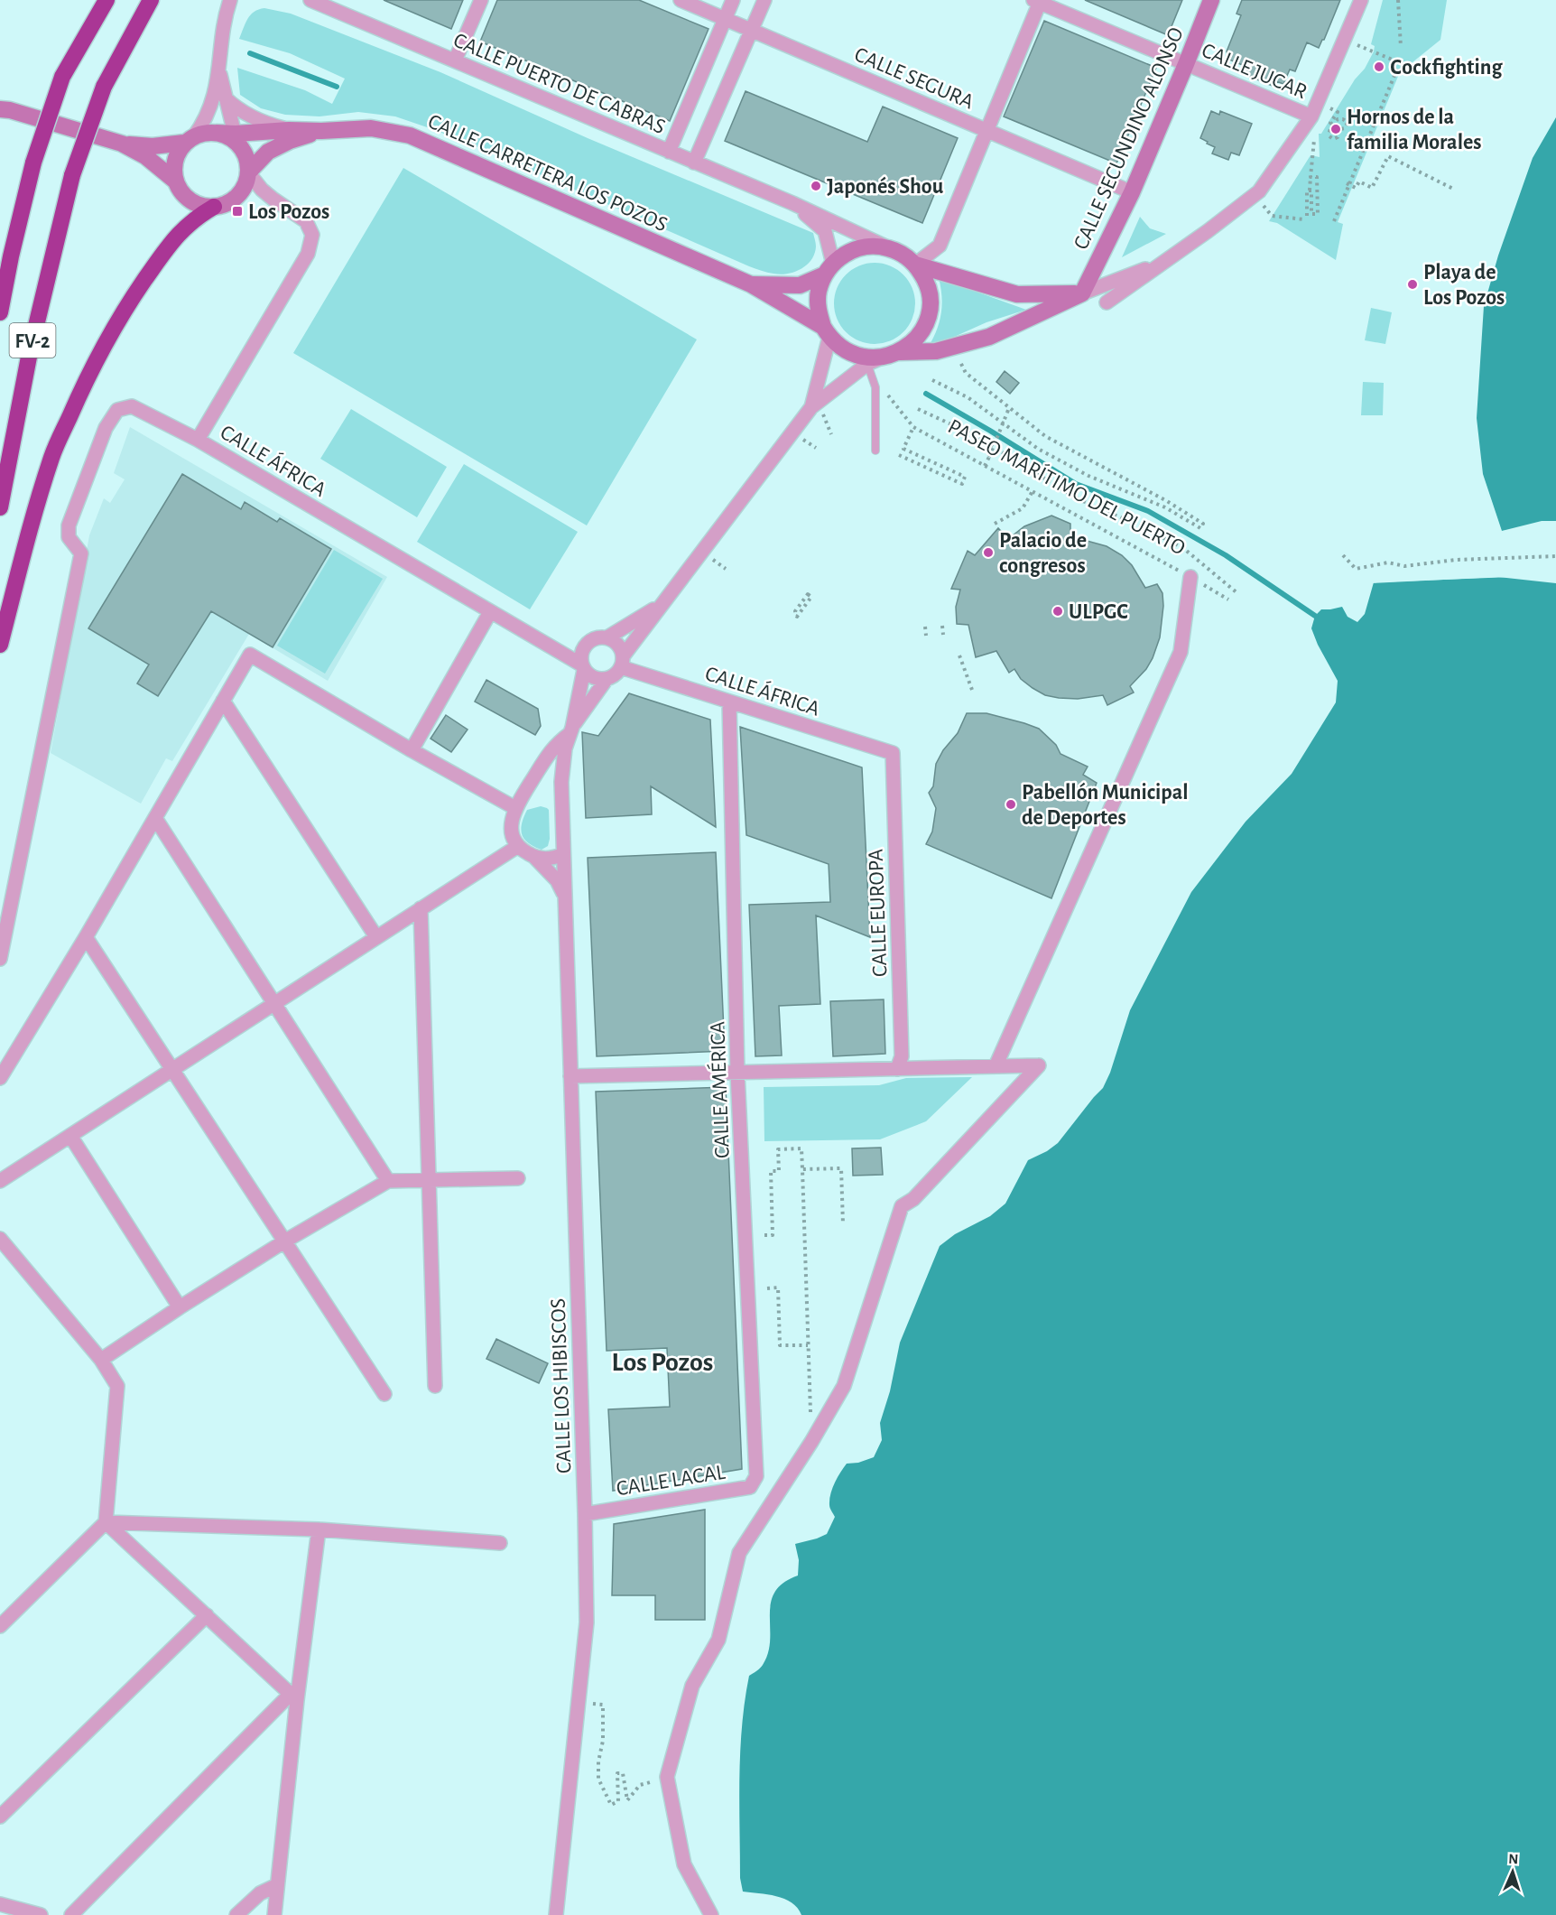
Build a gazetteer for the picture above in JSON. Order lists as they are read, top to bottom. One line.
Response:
{"streets":{"highway":["FV-2"],"main road":["CALLE SECUNDINO ALONSO","CALLE CARRETERA LOS POZOS"],"street":["CALLE JUCAR","CALLE SEGURA","CALLE PUERTO DE CABRAS","CALLE ÁFRICA","PASEO MARÍTIMO DEL PUERTO","CALLE EUROPA","CALLE AMÉRICA","CALLE LOS HIBISCOS","CALLE LACAL"]},"crossings":[["CALLE JUCAR","CALLE SECUNDINO ALONSO"],["CALLE SEGURA","CALLE SECUNDINO ALONSO"],["CALLE PUERTO DE CABRAS","CALLE CARRETERA LOS POZOS"],["CALLE ÁFRICA","CALLE EUROPA"],["CALLE ÁFRICA","CALLE AMÉRICA"],["CALLE AMÉRICA","CALLE LACAL"],["CALLE LOS HIBISCOS","CALLE LACAL"]],"districts":["Los Pozos"],"places":{"other":["Сockfighting","Hornos de la familia Morales","Japonés Shou","Playa de Los Pozos","Palacio de congresos","ULPGC","Pabellón Municipal de Deportes"],"transit":["Los Pozos"]},"north":"top"}
